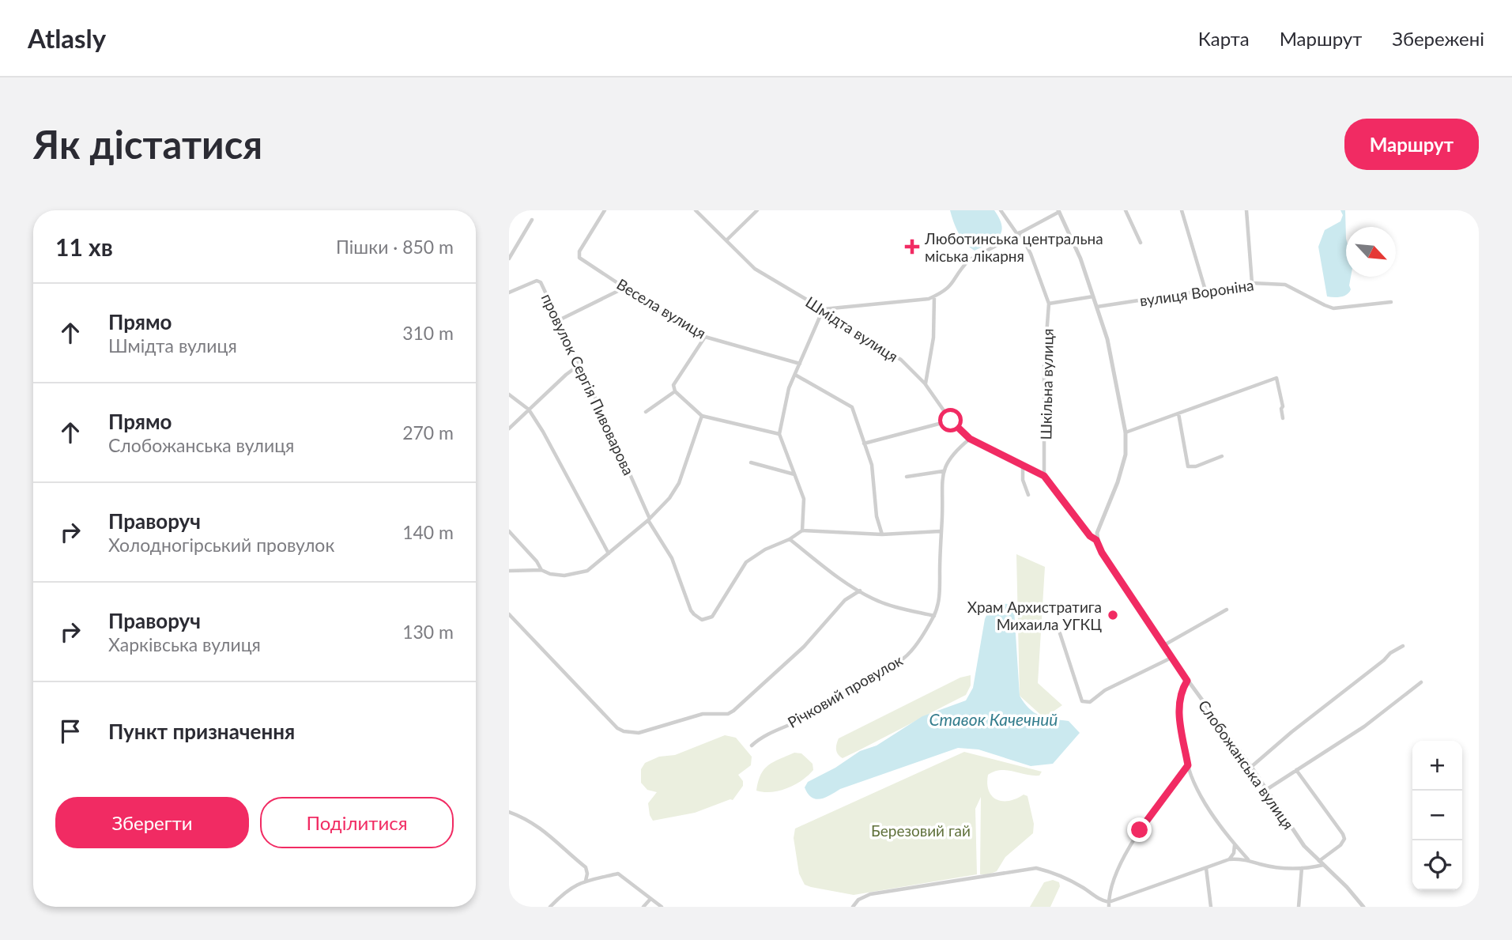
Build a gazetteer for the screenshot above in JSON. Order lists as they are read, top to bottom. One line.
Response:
{"streets":{"street":["вулиця Вороніна","Весела вулиця","Шмідта вулиця","провулок Сергія Пивоварова","Шкільна вулиця","Річковий провулок","Слобожанська вулиця"]},"crossings":[["Шмідта вулиця","Шкільна вулиця"],["Шмідта вулиця","Слобожанська вулиця"]],"water":["Ставок Качечний"],"parks":["Березовий гай"],"places":{"health":["Люботинська центральна міська лікарня"],"other":["Храм Архистратига Михаила УГКЦ"]},"north":"bottom right","page":{"header":"Atlasly","nav":["Карта","Маршрут","Збережені"],"buttons":["Маршрут",["Зберегти","Поділитися"]],"title":"Як дістатися","heading":["11 хв","Пішки · 850 m"],"list":[["Прямо","Шмідта вулиця","310 m"],["Прямо","Слобожанська вулиця","270 m"],["Праворуч","Холодногірський провулок","140 m"],["Праворуч","Харківська вулиця","130 m"],"Пункт призначення"],"map_buttons":["+","−"]}}
